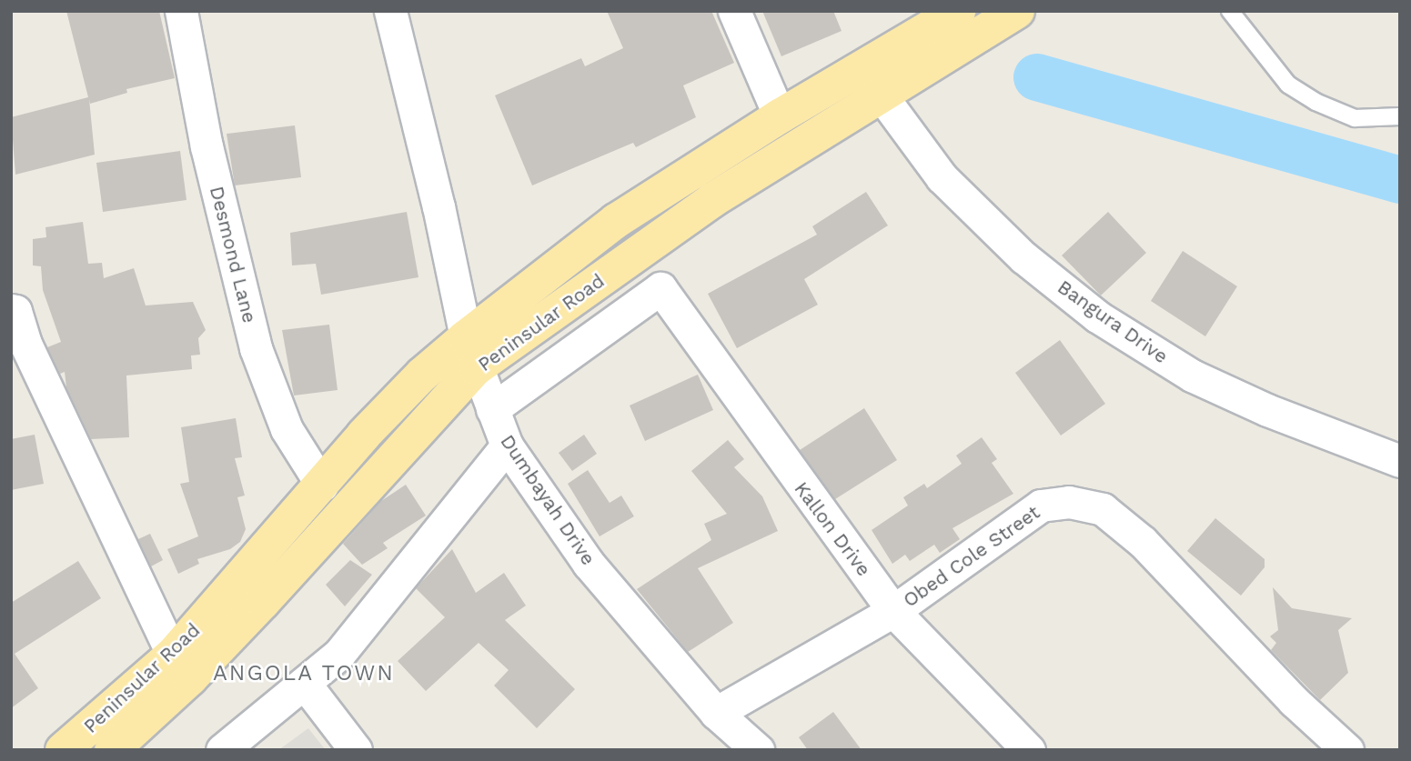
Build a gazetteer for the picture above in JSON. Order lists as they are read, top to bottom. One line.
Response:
{"streets":{"main road":["Peninsular Road"],"street":["Desmond Lane","Bangura Drive","Dumbayah Drive","Kallon Drive","Obed Cole Street"]},"crossings":[["Desmond Lane","Peninsular Road"],["Bangura Drive","Peninsular Road"],["Peninsular Road","Dumbayah Drive"],["Dumbayah Drive","Kallon Drive"],["Dumbayah Drive","Obed Cole Street"],["Kallon Drive","Obed Cole Street"]],"districts":["ANGOLA TOWN"]}
